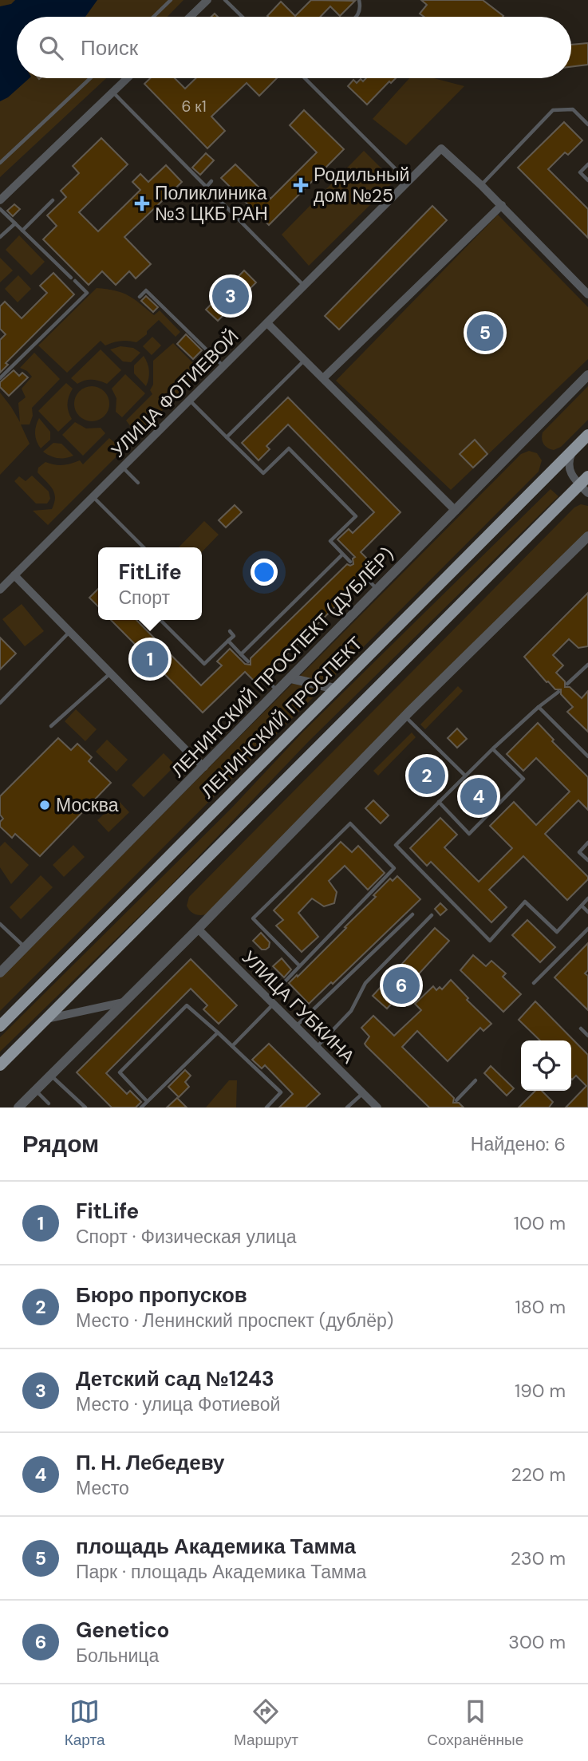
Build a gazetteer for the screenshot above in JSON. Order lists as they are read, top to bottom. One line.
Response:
{"streets":{"main road":["ЛЕНИНСКИЙ ПРОСПЕКТ"],"street":["УЛИЦА ФОТИЕВОЙ","ЛЕНИНСКИЙ ПРОСПЕКТ (ДУБЛЁР)","УЛИЦА ГУБКИНА"]},"places":{"health":["Родильный дом №25","Поликлиника №3 ЦКБ РАН"],"other":["Москва"]},"house_numbers":["6 к1"],"page":{"search":"Поиск","pins":["3","5","1","2","4","6"],"popup":["FitLife","Спорт"],"heading":["Рядом","Найдено: 6"],"list":[{"mark":"1","name":"FitLife","note":"Спорт · Физическая улица","value":"100 m"},{"mark":"2","name":"Бюро пропусков","note":"Место · Ленинский проспект (дублёр)","value":"180 m"},{"mark":"3","name":"Детский сад №1243","note":"Место · улица Фотиевой","value":"190 m"},{"mark":"4","name":"П. Н. Лебедеву","note":"Место","value":"220 m"},{"mark":"5","name":"площадь Академика Тамма","note":"Парк · площадь Академика Тамма","value":"230 m"},{"mark":"6","name":"Genetico","note":"Больница","value":"300 m"}],"nav":["Карта","Маршрут","Сохранённые"]}}
